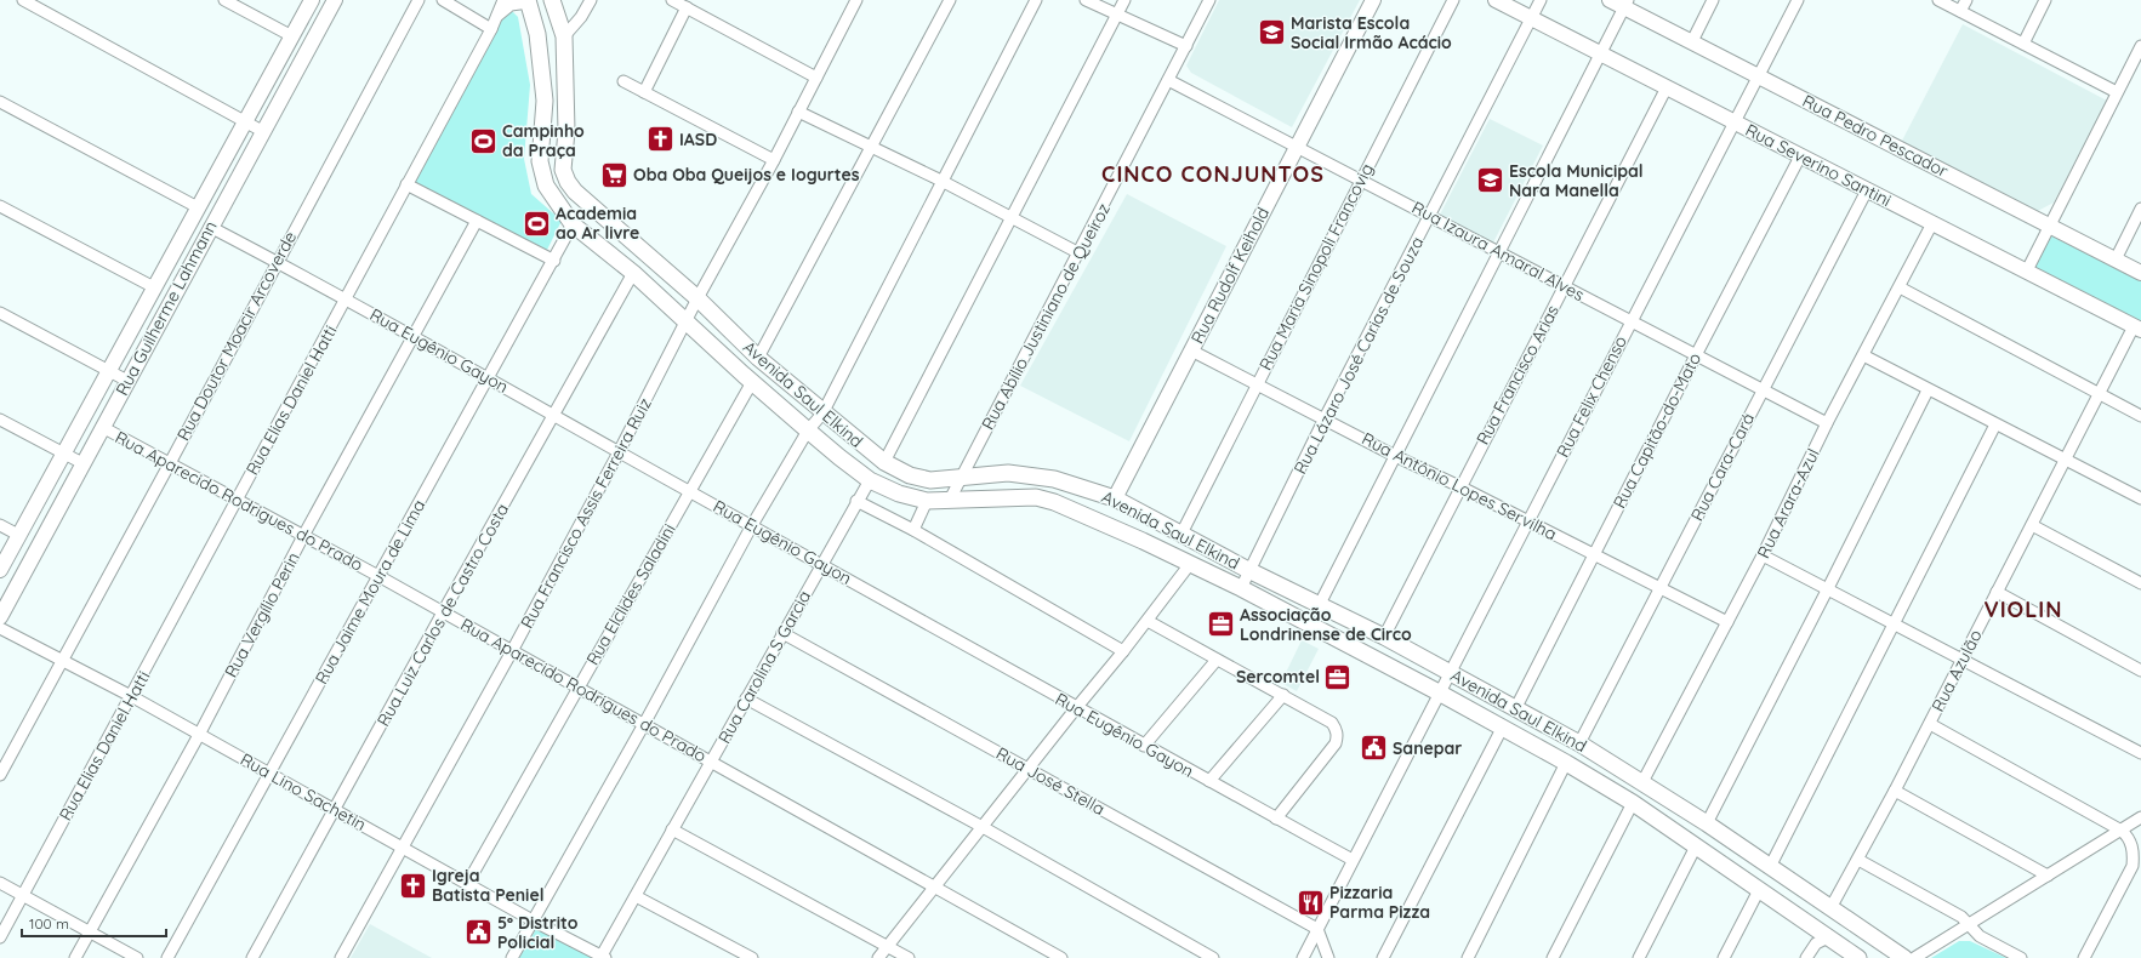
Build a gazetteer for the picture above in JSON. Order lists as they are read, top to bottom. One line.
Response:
{"streets":{"main road":["Avenida Saul Elkind"],"street":["Rua Pedro Pescador","Rua Severino Santini","Rua Izaura Amaral Alves","Rua Maria Sinopoli Francovig","Rua Rudolf Keihold","Rua Guilherme Lahmann","Rua Abílio Justiniano de Queiroz","Rua Doutor Moacir Arcoverde","Rua Eugênio Gayon","Rua Lázaro José Carias de Souza","Rua Francisco Arias","Rua Felix Chenso","Rua Elias Daniel Hatti","Rua Capitão-do-Mato","Rua Cara-Cará","Rua Antônio Lopes Servilha","Rua Aparecido Rodrigues do Prado","Rua Arara-Azul","Rua Francisco Assis Ferreira Ruiz","Rua Jaime Moura de Lima","Rua Elclides Saladini","Rua Vergílio Perin","Rua Luiz Carlos de Castro Costa","Rua Carolina S Garcia","Rua Azulão","Rua José Stella","Rua Lino Sachetin"]},"crossings":[["Rua Pedro Pescador","Rua Felix Chenso"],["Rua Severino Santini","Rua Lázaro José Carias de Souza"],["Rua Severino Santini","Rua Francisco Arias"],["Rua Severino Santini","Rua Felix Chenso"],["Rua Severino Santini","Rua Capitão-do-Mato"],["Rua Severino Santini","Rua Cara-Cará"],["Rua Severino Santini","Rua Arara-Azul"],["Rua Severino Santini","Rua Azulão"],["Rua Izaura Amaral Alves","Rua Maria Sinopoli Francovig"],["Rua Izaura Amaral Alves","Rua Rudolf Keihold"],["Rua Izaura Amaral Alves","Rua Abílio Justiniano de Queiroz"],["Rua Izaura Amaral Alves","Rua Lázaro José Carias de Souza"],["Rua Izaura Amaral Alves","Rua Francisco Arias"],["Rua Izaura Amaral Alves","Rua Felix Chenso"],["Rua Izaura Amaral Alves","Rua Capitão-do-Mato"],["Rua Izaura Amaral Alves","Rua Cara-Cará"],["Rua Izaura Amaral Alves","Rua Arara-Azul"],["Rua Maria Sinopoli Francovig","Avenida Saul Elkind"],["Rua Maria Sinopoli Francovig","Rua Antônio Lopes Servilha"],["Rua Rudolf Keihold","Avenida Saul Elkind"],["Rua Rudolf Keihold","Rua Antônio Lopes Servilha"],["Rua Guilherme Lahmann","Rua Eugênio Gayon"],["Rua Guilherme Lahmann","Rua Aparecido Rodrigues do Prado"],["Rua Abílio Justiniano de Queiroz","Avenida Saul Elkind"],["Rua Doutor Moacir Arcoverde","Rua Eugênio Gayon"],["Rua Doutor Moacir Arcoverde","Rua Aparecido Rodrigues do Prado"],["Rua Doutor Moacir Arcoverde","Rua Lino Sachetin"],["Rua Eugênio Gayon","Rua Felix Chenso"],["Rua Eugênio Gayon","Rua Elias Daniel Hatti"],["Rua Eugênio Gayon","Rua Francisco Assis Ferreira Ruiz"],["Rua Eugênio Gayon","Rua Jaime Moura de Lima"],["Rua Eugênio Gayon","Rua Elclides Saladini"],["Rua Eugênio Gayon","Rua Vergílio Perin"],["Rua Eugênio Gayon","Rua Luiz Carlos de Castro Costa"],["Rua Eugênio Gayon","Rua Carolina S Garcia"],["Rua Lázaro José Carias de Souza","Avenida Saul Elkind"],["Rua Lázaro José Carias de Souza","Rua Antônio Lopes Servilha"],["Rua Francisco Arias","Avenida Saul Elkind"],["Rua Francisco Arias","Rua Antônio Lopes Servilha"],["Avenida Saul Elkind","Rua Felix Chenso"],["Avenida Saul Elkind","Rua Capitão-do-Mato"],["Avenida Saul Elkind","Rua Cara-Cará"],["Avenida Saul Elkind","Rua Arara-Azul"],["Avenida Saul Elkind","Rua Francisco Assis Ferreira Ruiz"],["Avenida Saul Elkind","Rua Jaime Moura de Lima"],["Avenida Saul Elkind","Rua Elclides Saladini"],["Avenida Saul Elkind","Rua Luiz Carlos de Castro Costa"],["Avenida Saul Elkind","Rua Carolina S Garcia"],["Avenida Saul Elkind","Rua Azulão"],["Rua Felix Chenso","Rua Antônio Lopes Servilha"],["Rua Felix Chenso","Rua José Stella"],["Rua Elias Daniel Hatti","Rua Aparecido Rodrigues do Prado"],["Rua Elias Daniel Hatti","Rua Lino Sachetin"],["Rua Capitão-do-Mato","Rua Antônio Lopes Servilha"],["Rua Cara-Cará","Rua Antônio Lopes Servilha"],["Rua Antônio Lopes Servilha","Rua Arara-Azul"],["Rua Aparecido Rodrigues do Prado","Rua Francisco Assis Ferreira Ruiz"],["Rua Aparecido Rodrigues do Prado","Rua Jaime Moura de Lima"],["Rua Aparecido Rodrigues do Prado","Rua Elclides Saladini"],["Rua Aparecido Rodrigues do Prado","Rua Vergílio Perin"],["Rua Aparecido Rodrigues do Prado","Rua Luiz Carlos de Castro Costa"],["Rua Aparecido Rodrigues do Prado","Rua Carolina S Garcia"],["Rua Francisco Assis Ferreira Ruiz","Rua Lino Sachetin"],["Rua Jaime Moura de Lima","Rua Lino Sachetin"],["Rua Elclides Saladini","Rua Lino Sachetin"],["Rua Vergílio Perin","Rua Lino Sachetin"],["Rua Luiz Carlos de Castro Costa","Rua Lino Sachetin"],["Rua Carolina S Garcia","Rua José Stella"],["Rua Carolina S Garcia","Rua Lino Sachetin"]],"districts":["CINCO CONJUNTOS","VIOLIN"],"places":{"school or university":["Marista Escola Social Irmão Acácio","Escola Municipal Nara Manella"],"church":["IASD","Igreja Batista Peniel"],"sports":["Campinho da Praça","Academia ao Ar livre"],"supermarket":["Oba Oba Queijos e Iogurtes"],"office":["Associação Londrinense de Circo","Sercomtel"],"public building":["Sanepar","5º Distrito Policial"],"restaurant":["Pizzaria Parma Pizza"]},"scale_bar":"100 m"}
